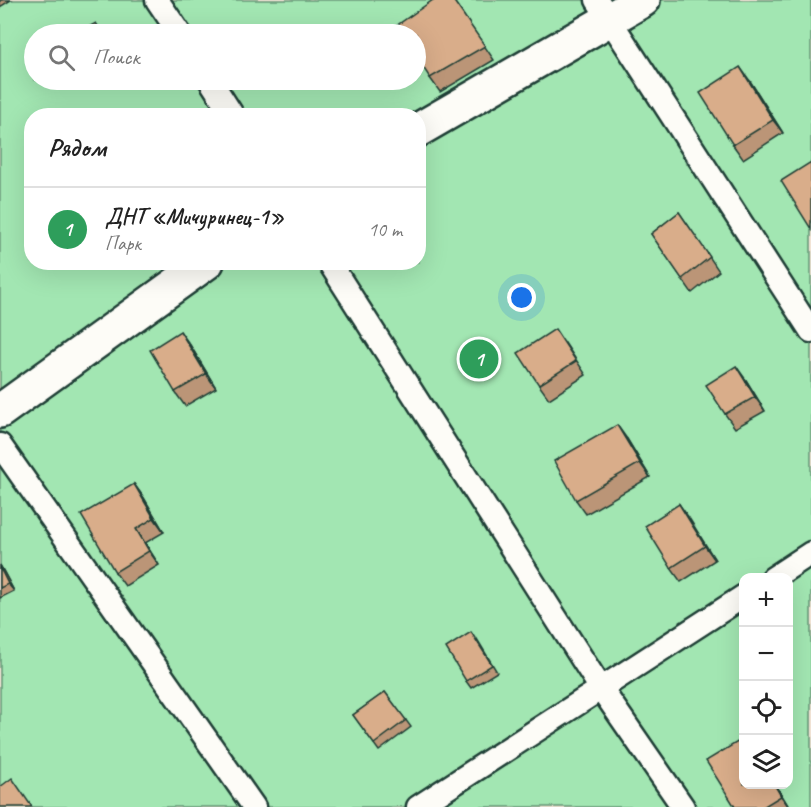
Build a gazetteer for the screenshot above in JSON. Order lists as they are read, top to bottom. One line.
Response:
{"page":{"search":"Поиск","heading":"Рядом","list":[{"mark":"1","name":"ДНТ «Мичуринец-1»","note":"Парк","value":"10 m"}],"pins":"1","map_buttons":["+","−"]}}
